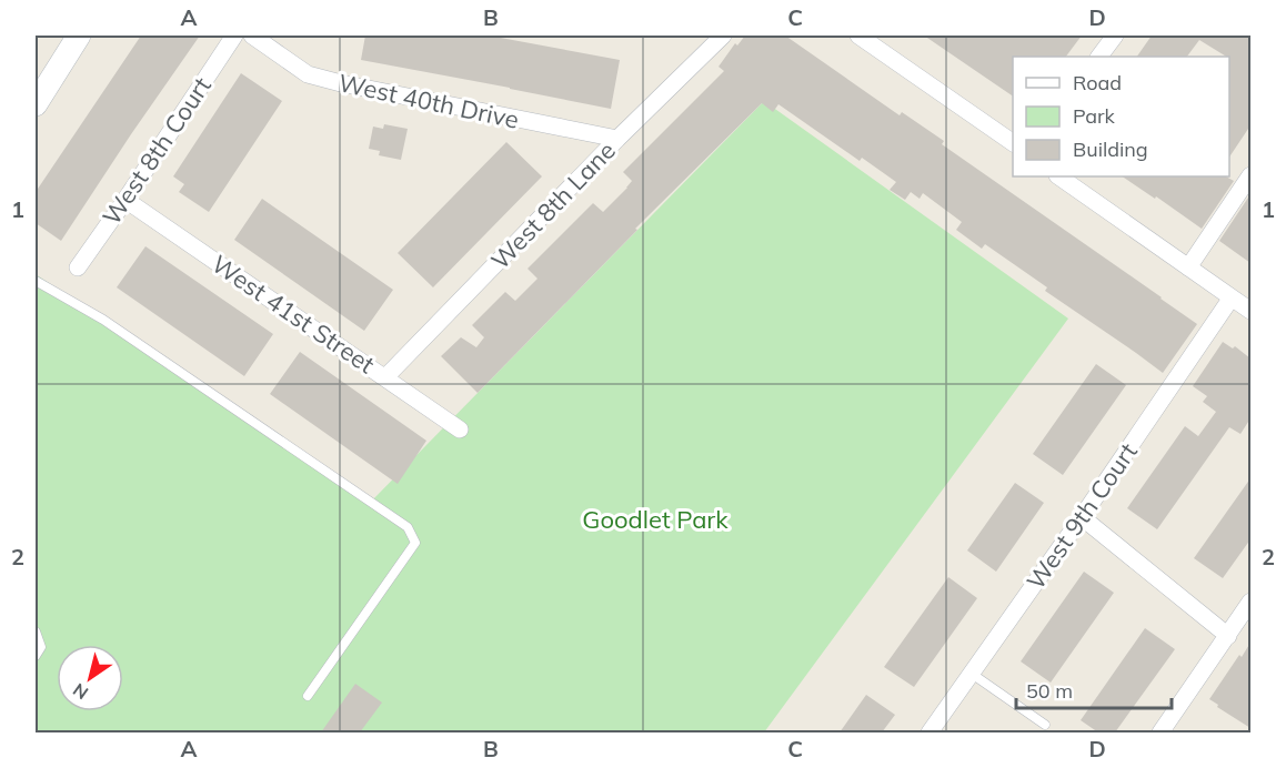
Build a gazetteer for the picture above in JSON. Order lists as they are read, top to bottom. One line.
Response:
{"streets":{"street":["West 40th Drive","West 8th Court","West 8th Lane","West 41st Street","West 9th Court"]},"crossings":[["West 40th Drive","West 8th Lane"],["West 8th Court","West 41st Street"],["West 8th Lane","West 41st Street"]],"parks":["Goodlet Park"],"legend":["Road","Park","Building"],"scale_bar":"50 m","north":"bottom left","grid":{"columns":["A","B","C","D"],"rows":["1","2"]}}
